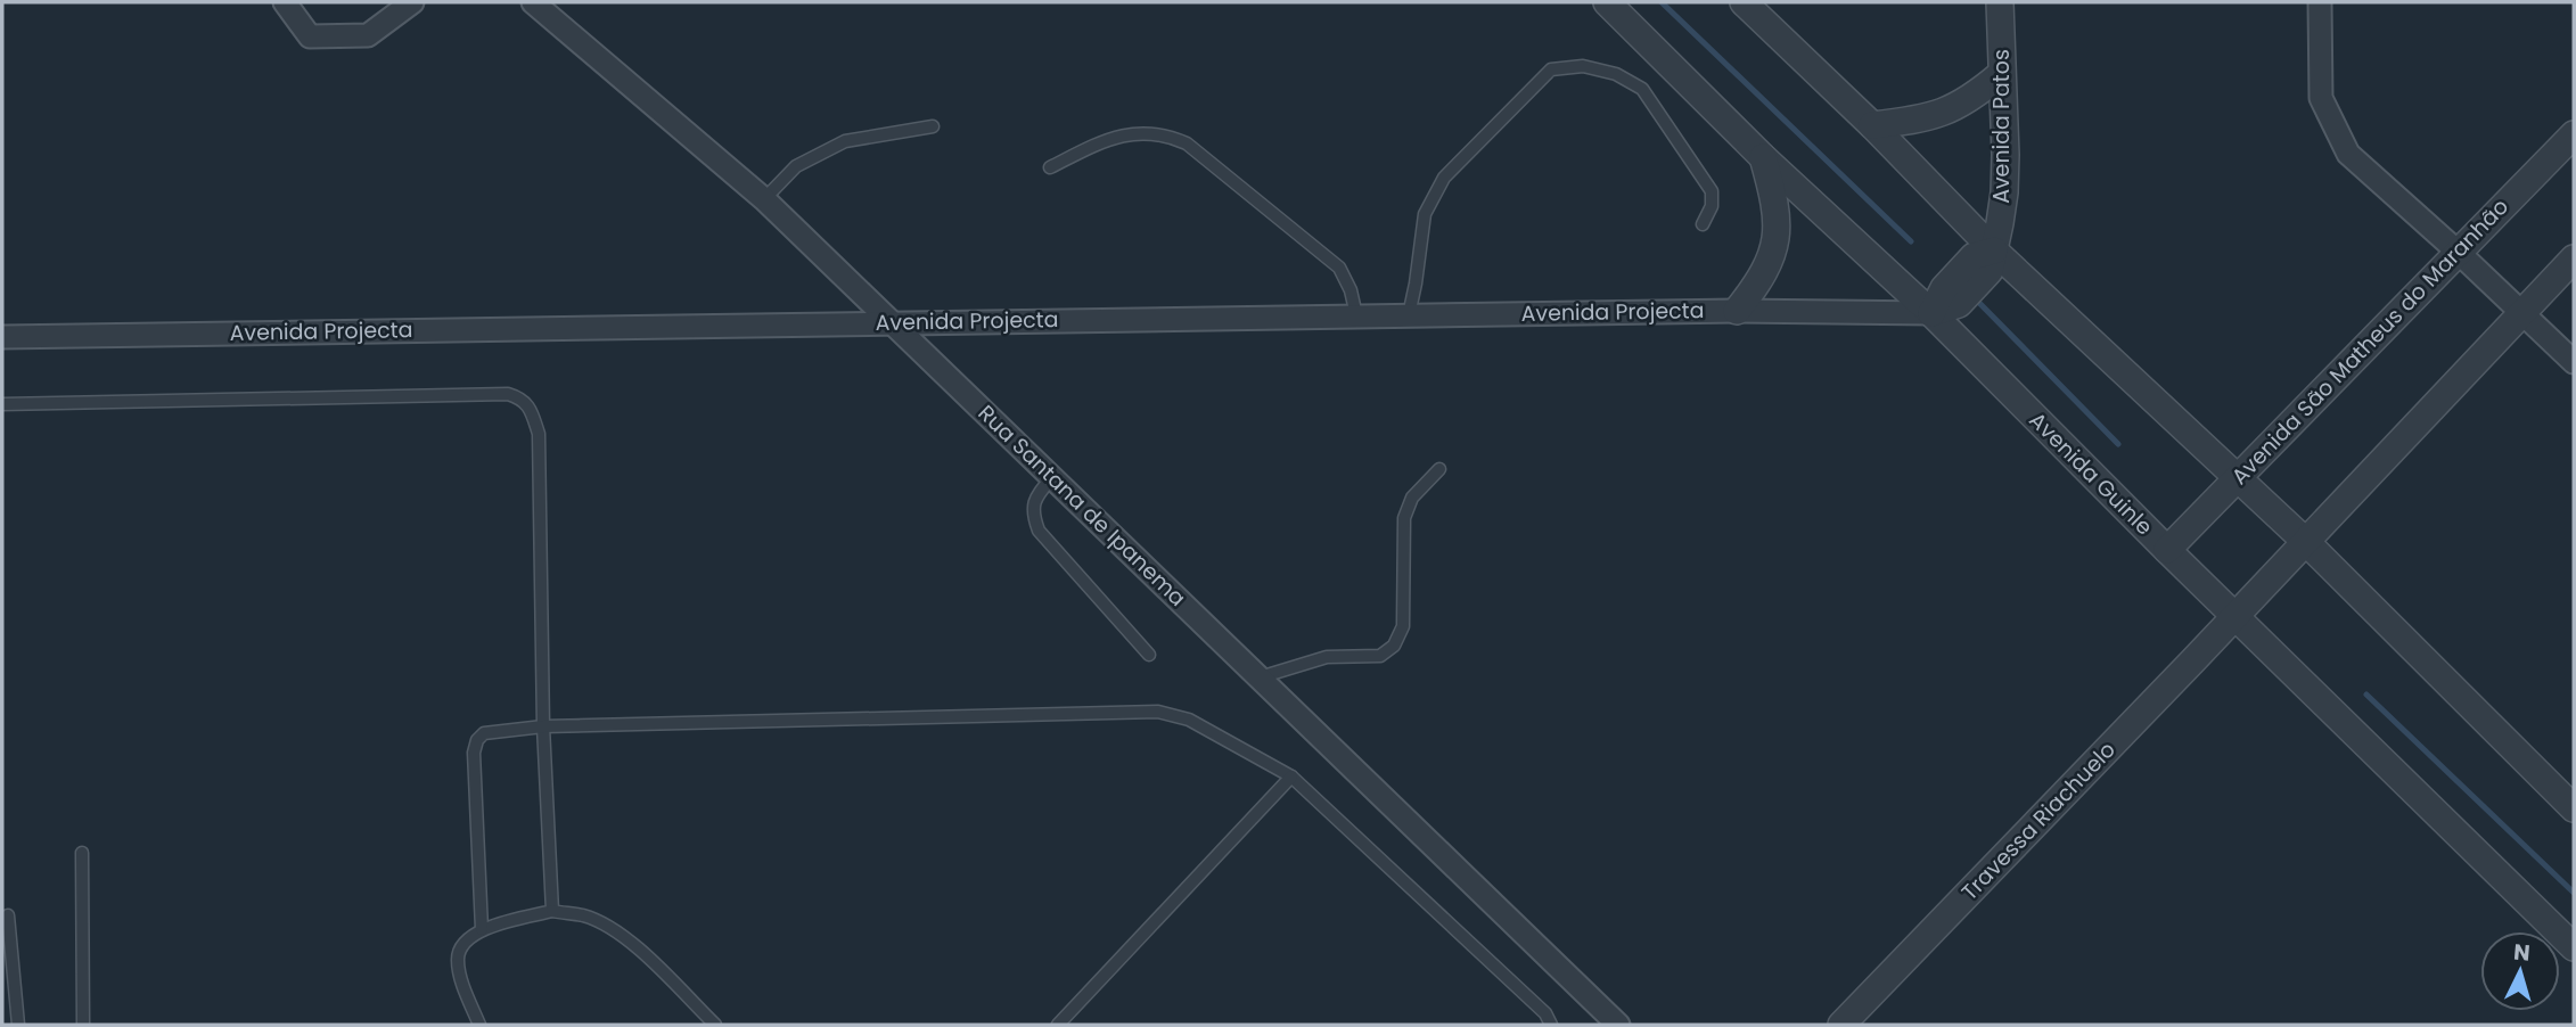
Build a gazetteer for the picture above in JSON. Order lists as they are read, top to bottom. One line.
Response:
{"streets":{"street":["Avenida Patos","Avenida Projecta","Avenida São Matheus do Maranhão","Avenida Guinle","Rua Santana de Ipanema","Travessa Riachuelo"]},"crossings":[["Avenida Projecta","Avenida Guinle"],["Avenida Projecta","Rua Santana de Ipanema"],["Avenida São Matheus do Maranhão","Avenida Guinle"],["Avenida Guinle","Travessa Riachuelo"]],"north":"top"}
